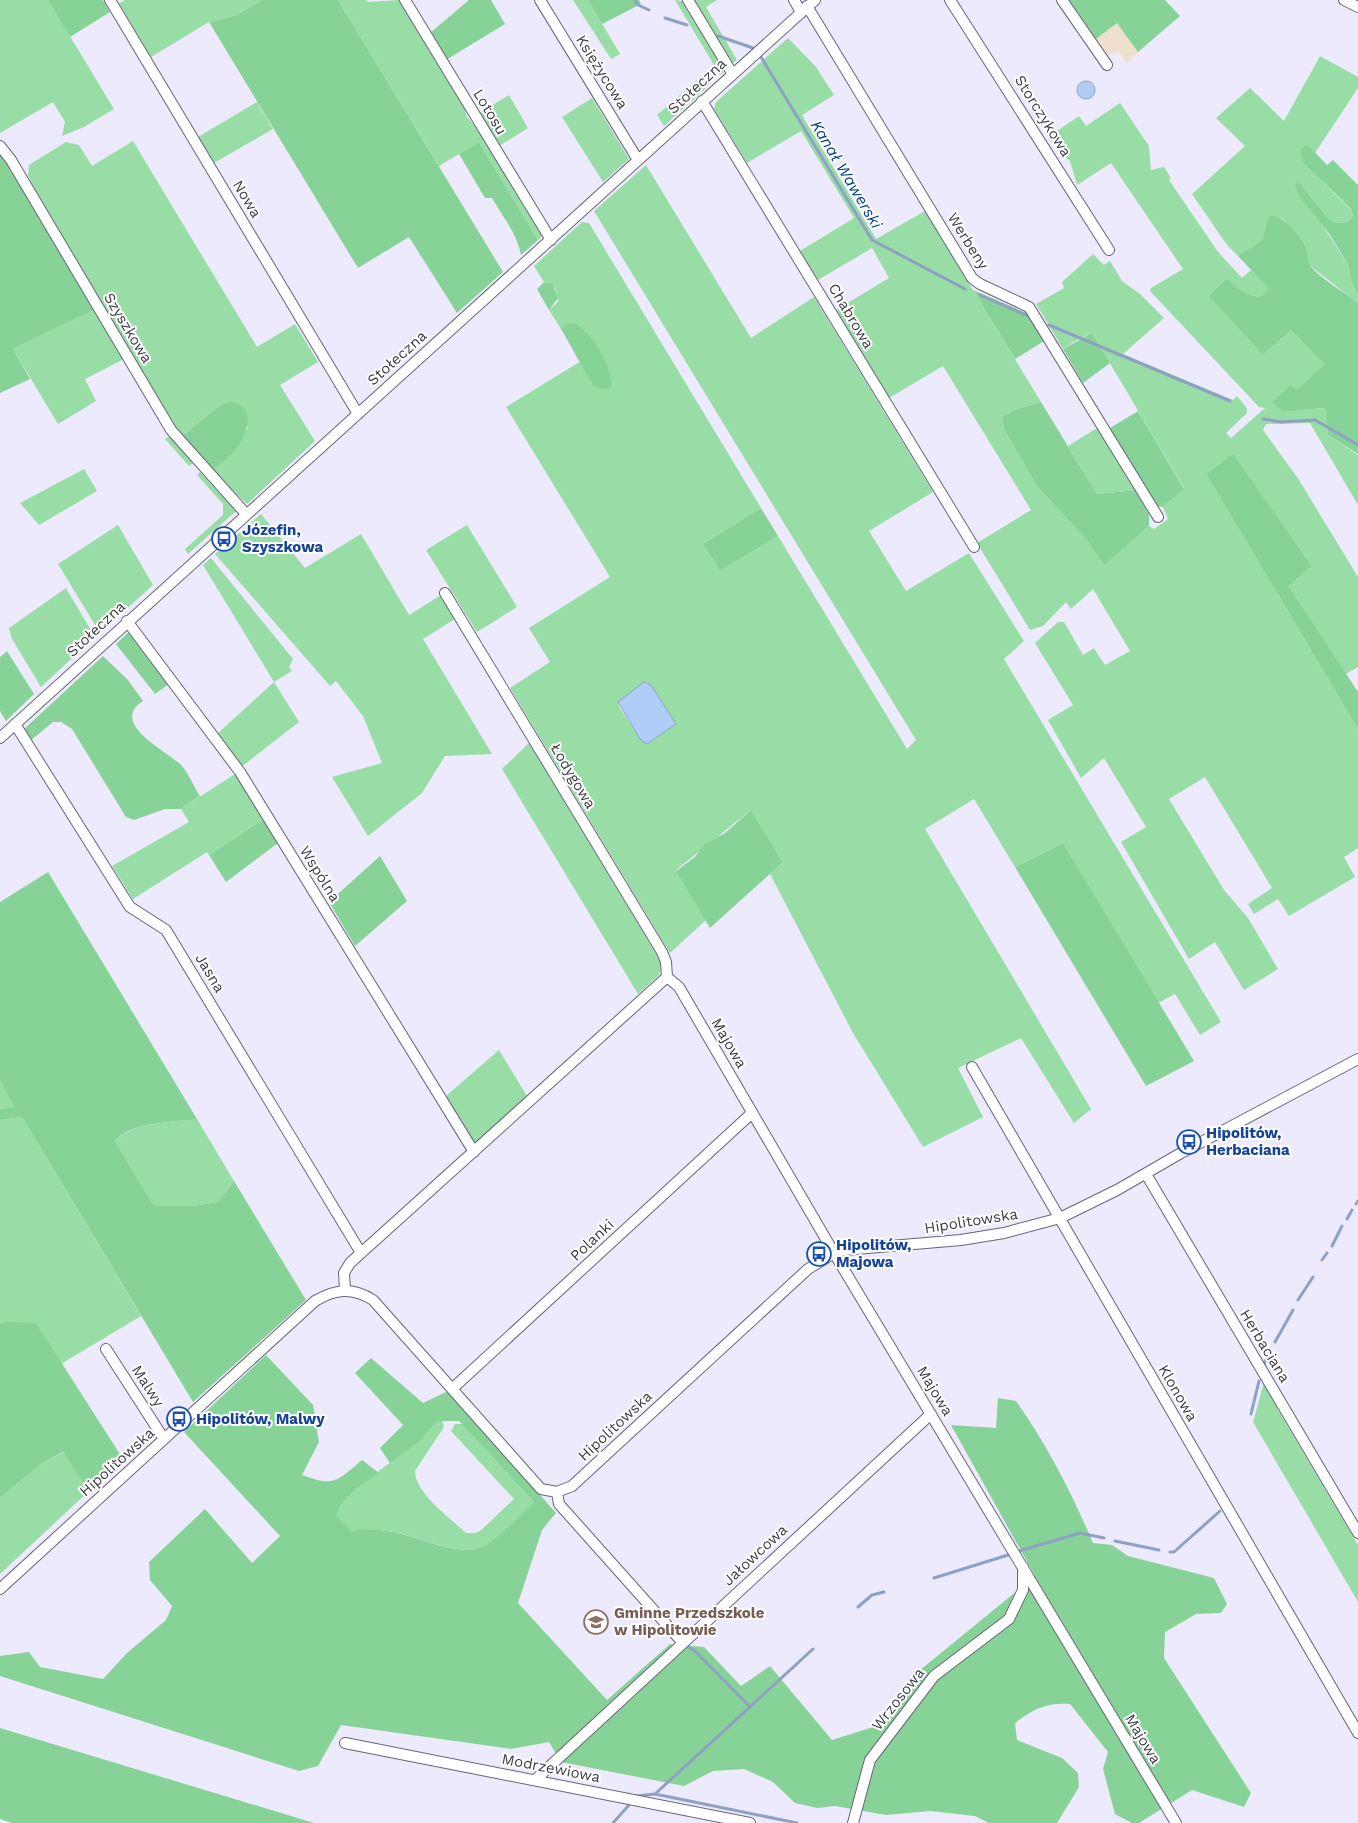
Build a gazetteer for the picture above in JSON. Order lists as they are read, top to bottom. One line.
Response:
{"streets":{"street":["Księżycowa","Stołeczna","Lotosu","Storczykowa","Nowa","Werbeny","Chabrowa","Szyszkowa","Łodygowa","Wspólna","Jasna","Majowa","Hipolitowska","Polanki","Herbaciana","Malwy","Klonowa","Jałowcowa","Wrzosowa","Modrzewiowa"]},"crossings":[["Księżycowa","Stołeczna"],["Stołeczna","Lotosu"],["Stołeczna","Nowa"],["Stołeczna","Werbeny"],["Stołeczna","Chabrowa"],["Stołeczna","Szyszkowa"],["Stołeczna","Wspólna"],["Stołeczna","Jasna"],["Łodygowa","Majowa"],["Majowa","Hipolitowska"],["Majowa","Polanki"],["Majowa","Jałowcowa"],["Majowa","Wrzosowa"],["Hipolitowska","Herbaciana"],["Hipolitowska","Malwy"],["Hipolitowska","Klonowa"],["Jałowcowa","Modrzewiowa"]],"water":["Kanał Wawerski"],"places":{"bus stop":["Józefin, Szyszkowa","Hipolitów, Herbaciana","Hipolitów, Majowa","Hipolitów, Malwy"],"school or university":["Gminne Przedszkole w Hipolitowie"]}}
